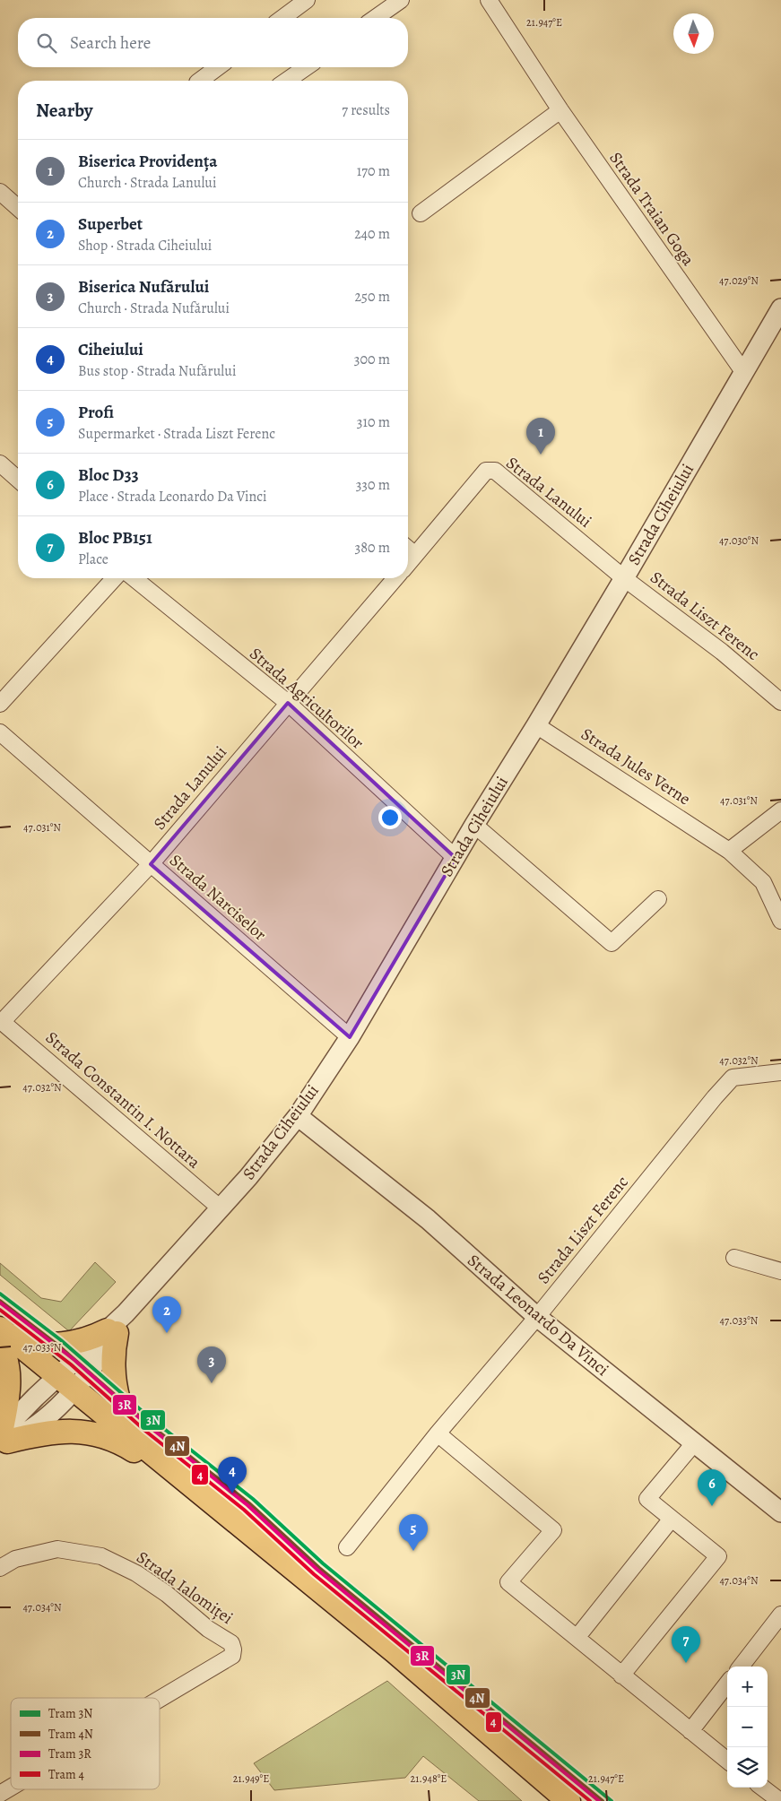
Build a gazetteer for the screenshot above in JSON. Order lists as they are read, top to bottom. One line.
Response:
{"streets":{"street":["Strada Traian Goga","Strada Lanului","Strada Ciheiului","Strada Liszt Ferenc","Strada Agricultorilor","Strada Jules Verne","Strada Narciselor","Strada Constantin I. Nottara","Strada Leonardo Da Vinci","Strada Ialomiței"]},"crossings":[["Strada Traian Goga","Strada Ciheiului"],["Strada Lanului","Strada Ciheiului"],["Strada Lanului","Strada Liszt Ferenc"],["Strada Lanului","Strada Agricultorilor"],["Strada Lanului","Strada Narciselor"],["Strada Lanului","Strada Constantin I. Nottara"],["Strada Ciheiului","Strada Liszt Ferenc"],["Strada Ciheiului","Strada Agricultorilor"],["Strada Ciheiului","Strada Jules Verne"],["Strada Ciheiului","Strada Narciselor"],["Strada Ciheiului","Strada Constantin I. Nottara"],["Strada Ciheiului","Strada Leonardo Da Vinci"],["Strada Liszt Ferenc","Strada Leonardo Da Vinci"]],"lines":["tram line 3N","tram line 4N","tram line 3R","tram line 4"],"legend":["Tram 3N","Tram 4N","Tram 3R","Tram 4"],"north":"bottom","page":{"search":"Search here","heading":["Nearby","7 results"],"list":[{"mark":"1","name":"Biserica Providența","note":"Church · Strada Lanului","value":"170 m"},{"mark":"2","name":"Superbet","note":"Shop · Strada Ciheiului","value":"240 m"},{"mark":"3","name":"Biserica Nufărului","note":"Church · Strada Nufărului","value":"250 m"},{"mark":"4","name":"Ciheiului","note":"Bus stop · Strada Nufărului","value":"300 m"},{"mark":"5","name":"Profi","note":"Supermarket · Strada Liszt Ferenc","value":"310 m"},{"mark":"6","name":"Bloc D33","note":"Place · Strada Leonardo Da Vinci","value":"330 m"},{"mark":"7","name":"Bloc PB151","note":"Place","value":"380 m"}],"pins":["1","2","3","4","6","5","7"],"map_buttons":["+","−"]},"coordinates":["21.947°E","47.029°N","47.030°N","47.031°N","47.032°N","47.033°N","47.034°N","21.949°E","21.948°E"]}
